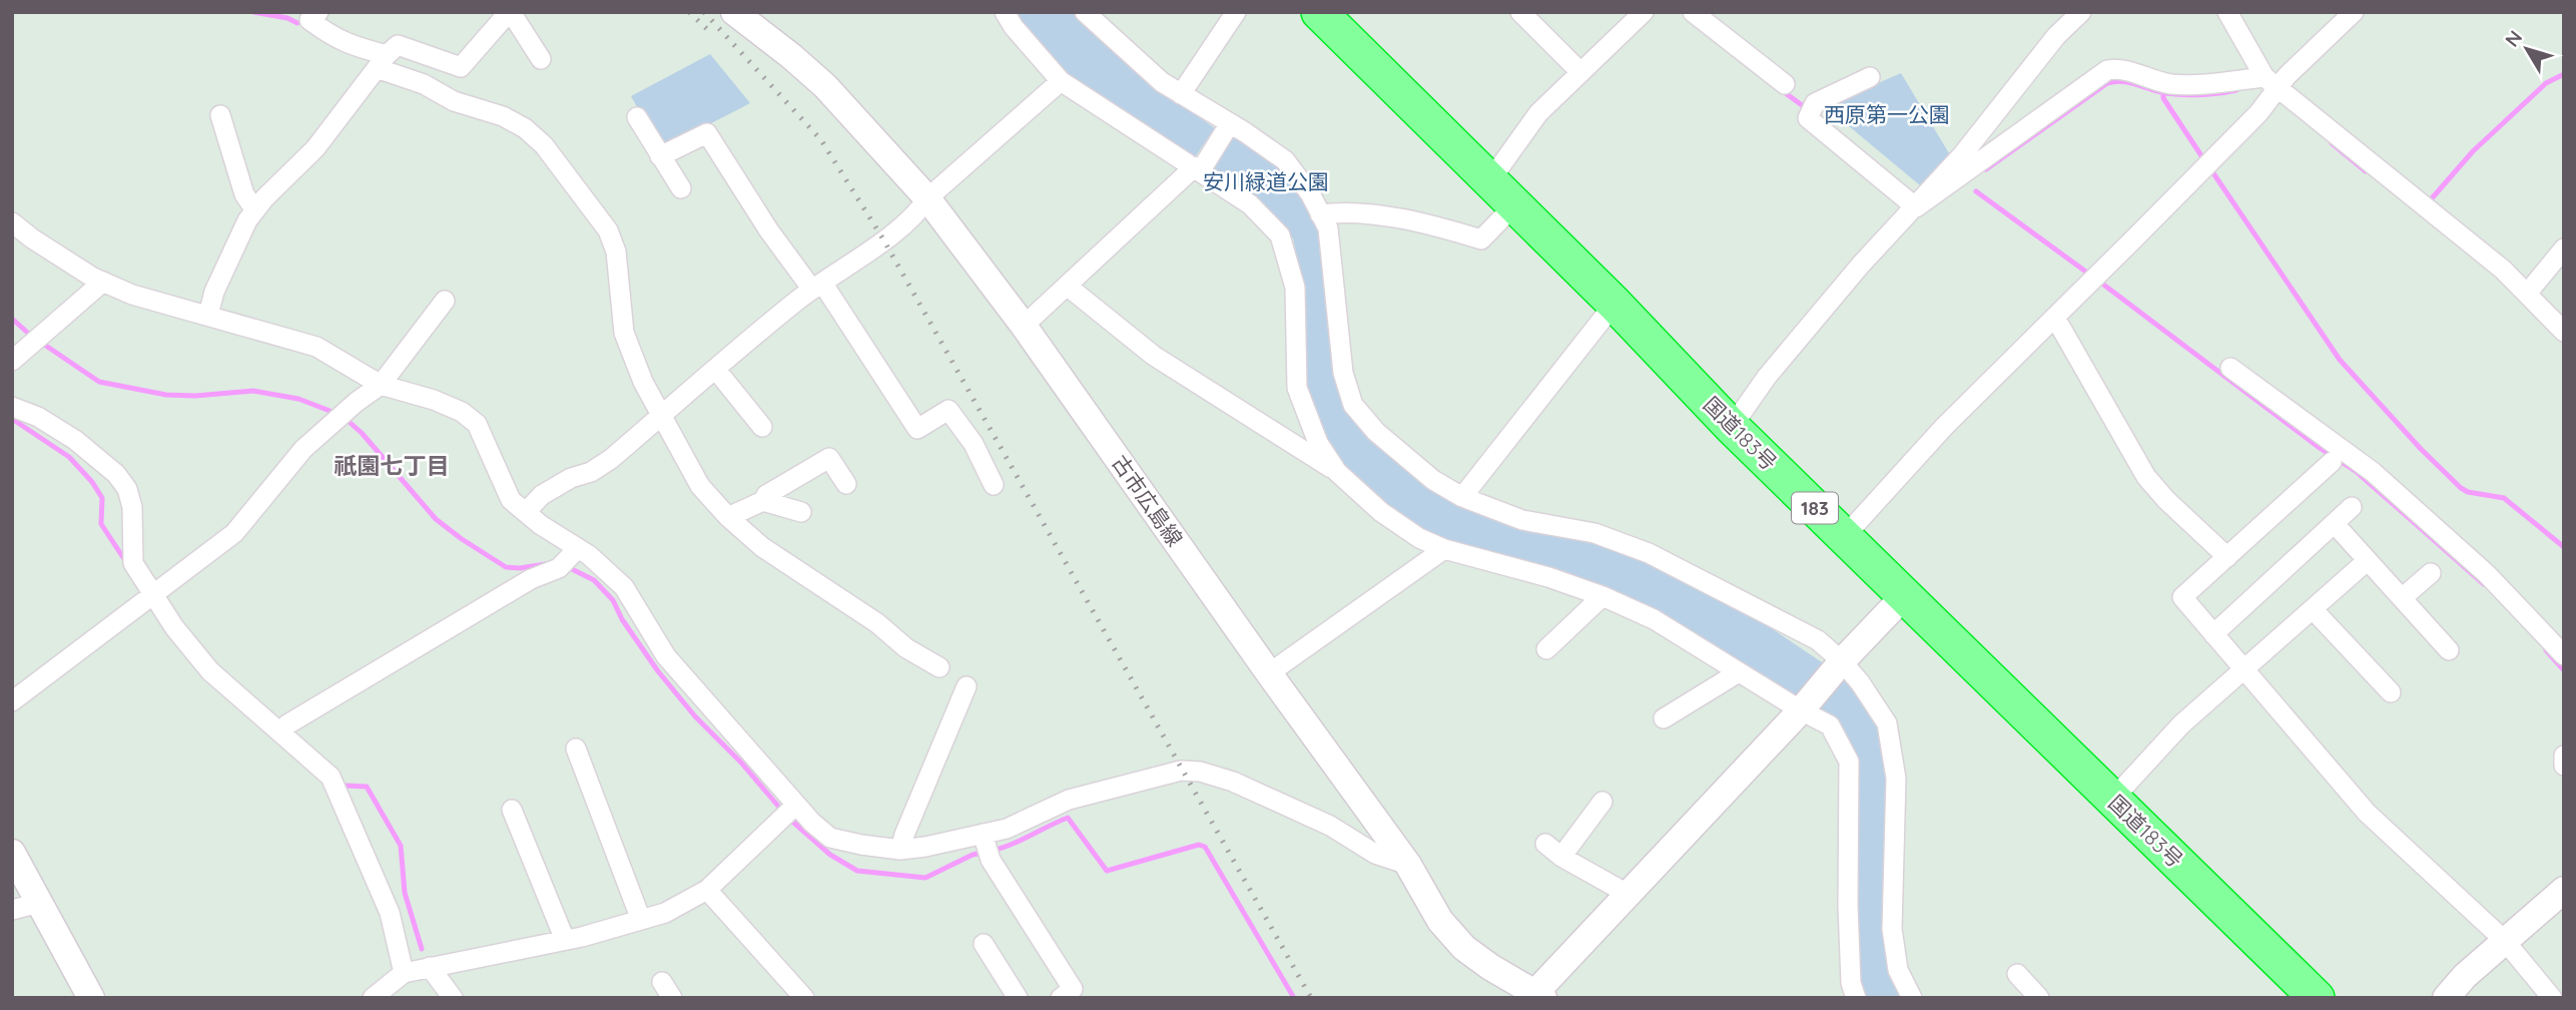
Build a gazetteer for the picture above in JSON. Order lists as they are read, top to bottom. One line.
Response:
{"streets":{"highway":["国道183号","183"],"main road":["古市広島線"]},"districts":["祇園七丁目"],"parks":["西原第一公園","安川緑道公園"],"north":"top left"}
